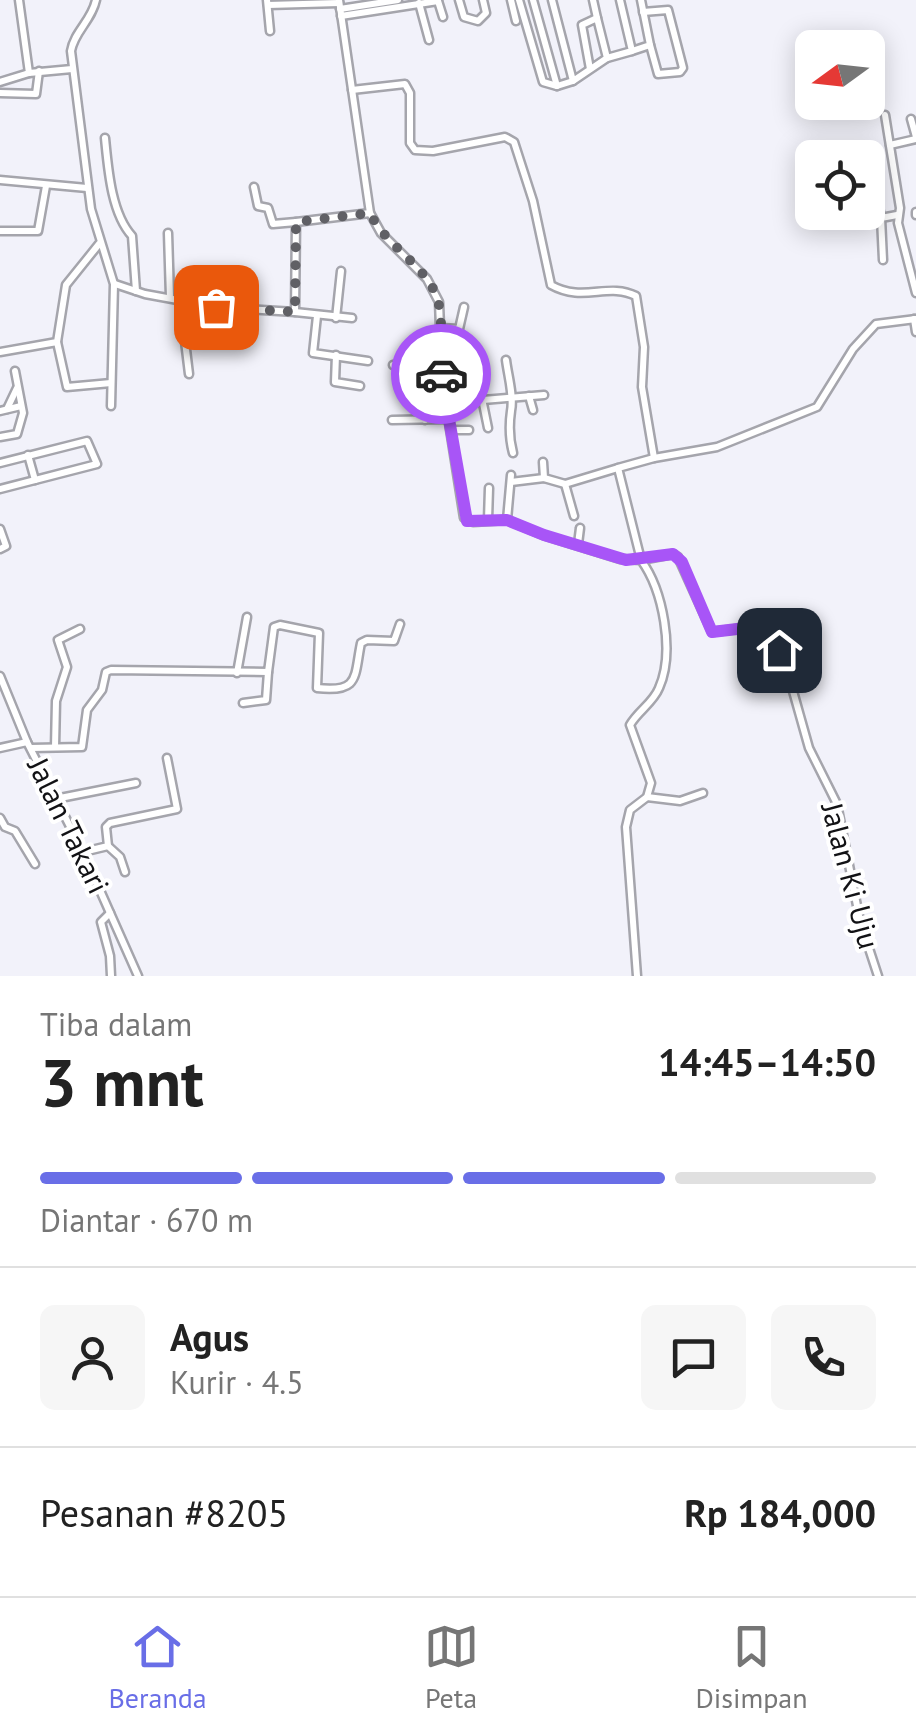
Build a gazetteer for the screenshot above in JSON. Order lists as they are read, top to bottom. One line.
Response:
{"streets":{"street":["Jalan Takari","Jalan Ki Uju"]},"north":"left","page":{"heading":["3 mnt","Tiba dalam","14:45–14:50"],"panel":["Agus","Kurir · 4.5","Pesanan #8205","Rp 184,000"],"bar":"Diantar · 670 m","tabs":["Beranda","Peta","Disimpan"]}}
